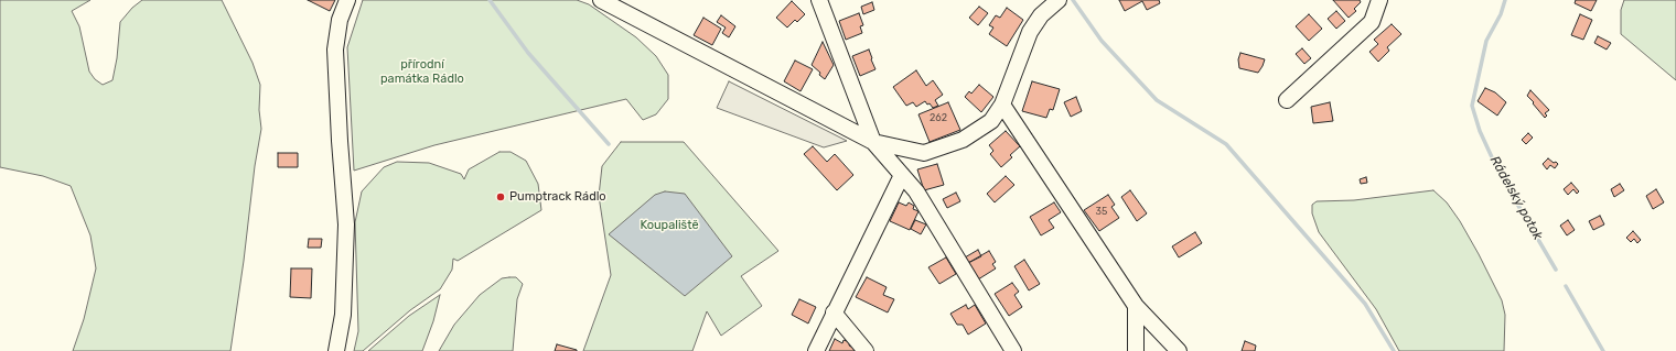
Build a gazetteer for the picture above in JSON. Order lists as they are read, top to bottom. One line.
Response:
{"water":["Rádelský potok"],"parks":["přírodní památka Rádlo","Koupaliště"],"places":["Pumptrack Rádlo"],"house_numbers":["262","35"]}
